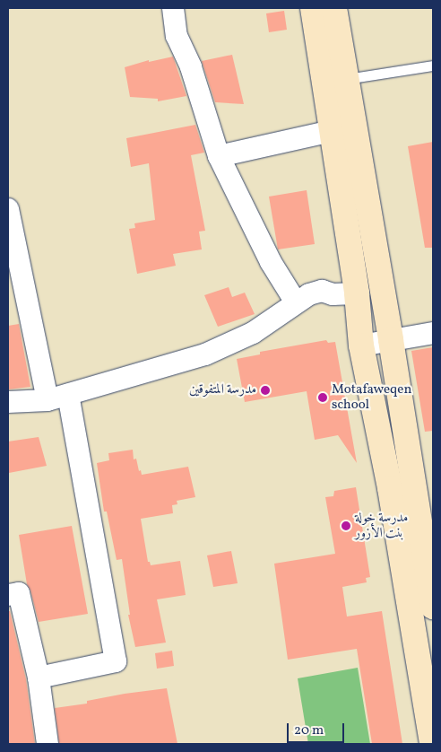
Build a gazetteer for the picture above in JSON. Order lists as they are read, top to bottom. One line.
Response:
{"places":["مدرسة المتفوقين","Motafaweqen school","مدرسة خولة بنت الأزور"],"scale_bar":"20 m"}
